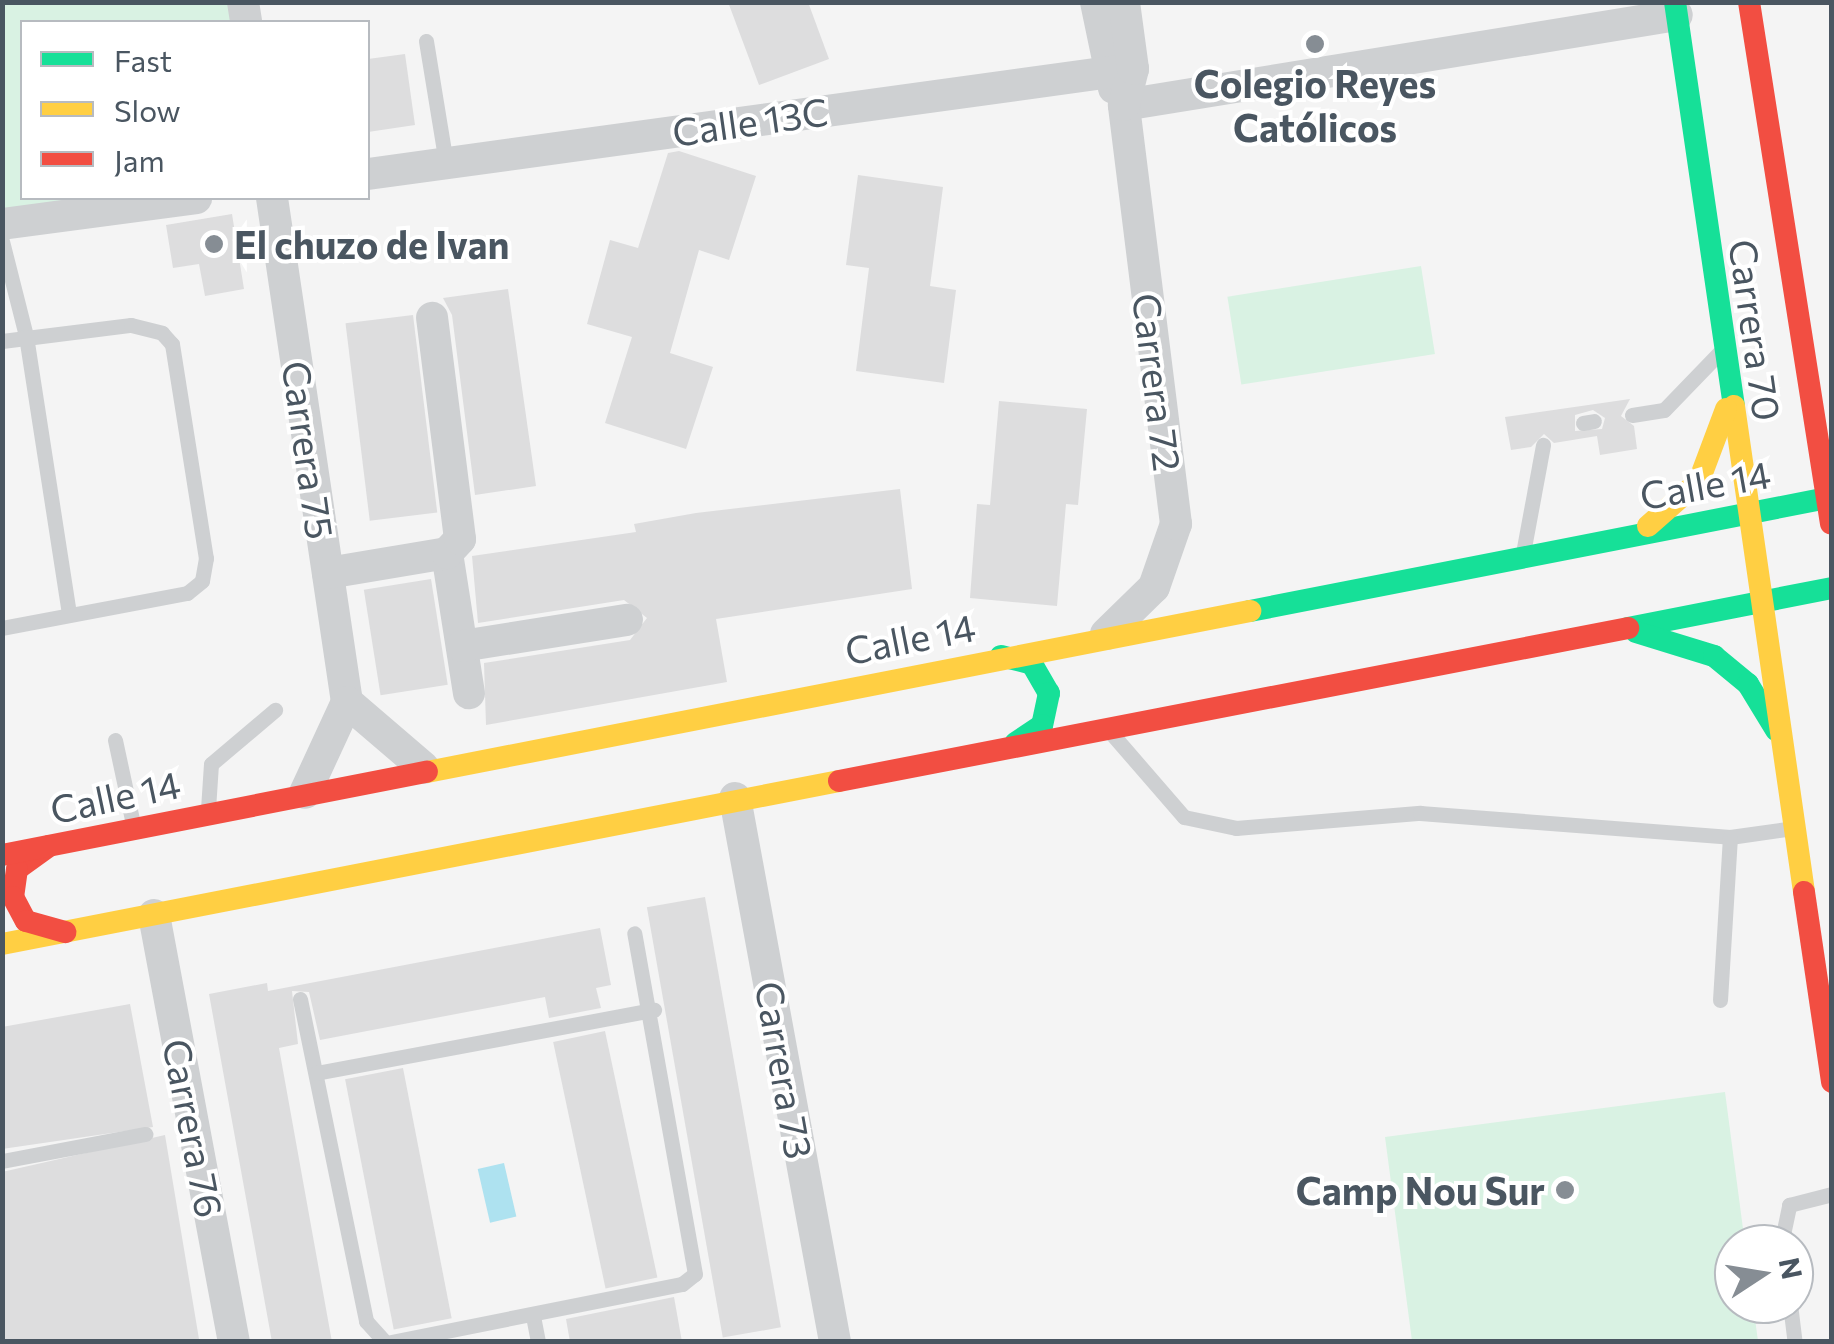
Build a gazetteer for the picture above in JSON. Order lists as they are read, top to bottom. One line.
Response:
{"streets":{"street":["Calle 13C","Carrera 70","Carrera 72","Carrera 75","Calle 14","Carrera 73","Carrera 76"]},"crossings":[["Calle 13C","Carrera 72"],["Carrera 70","Calle 14"],["Carrera 72","Calle 14"]],"places":["Colegio Reyes Católicos","El chuzo de Ivan","Camp Nou Sur"],"legend":["Fast","Slow","Jam"],"north":"right"}
